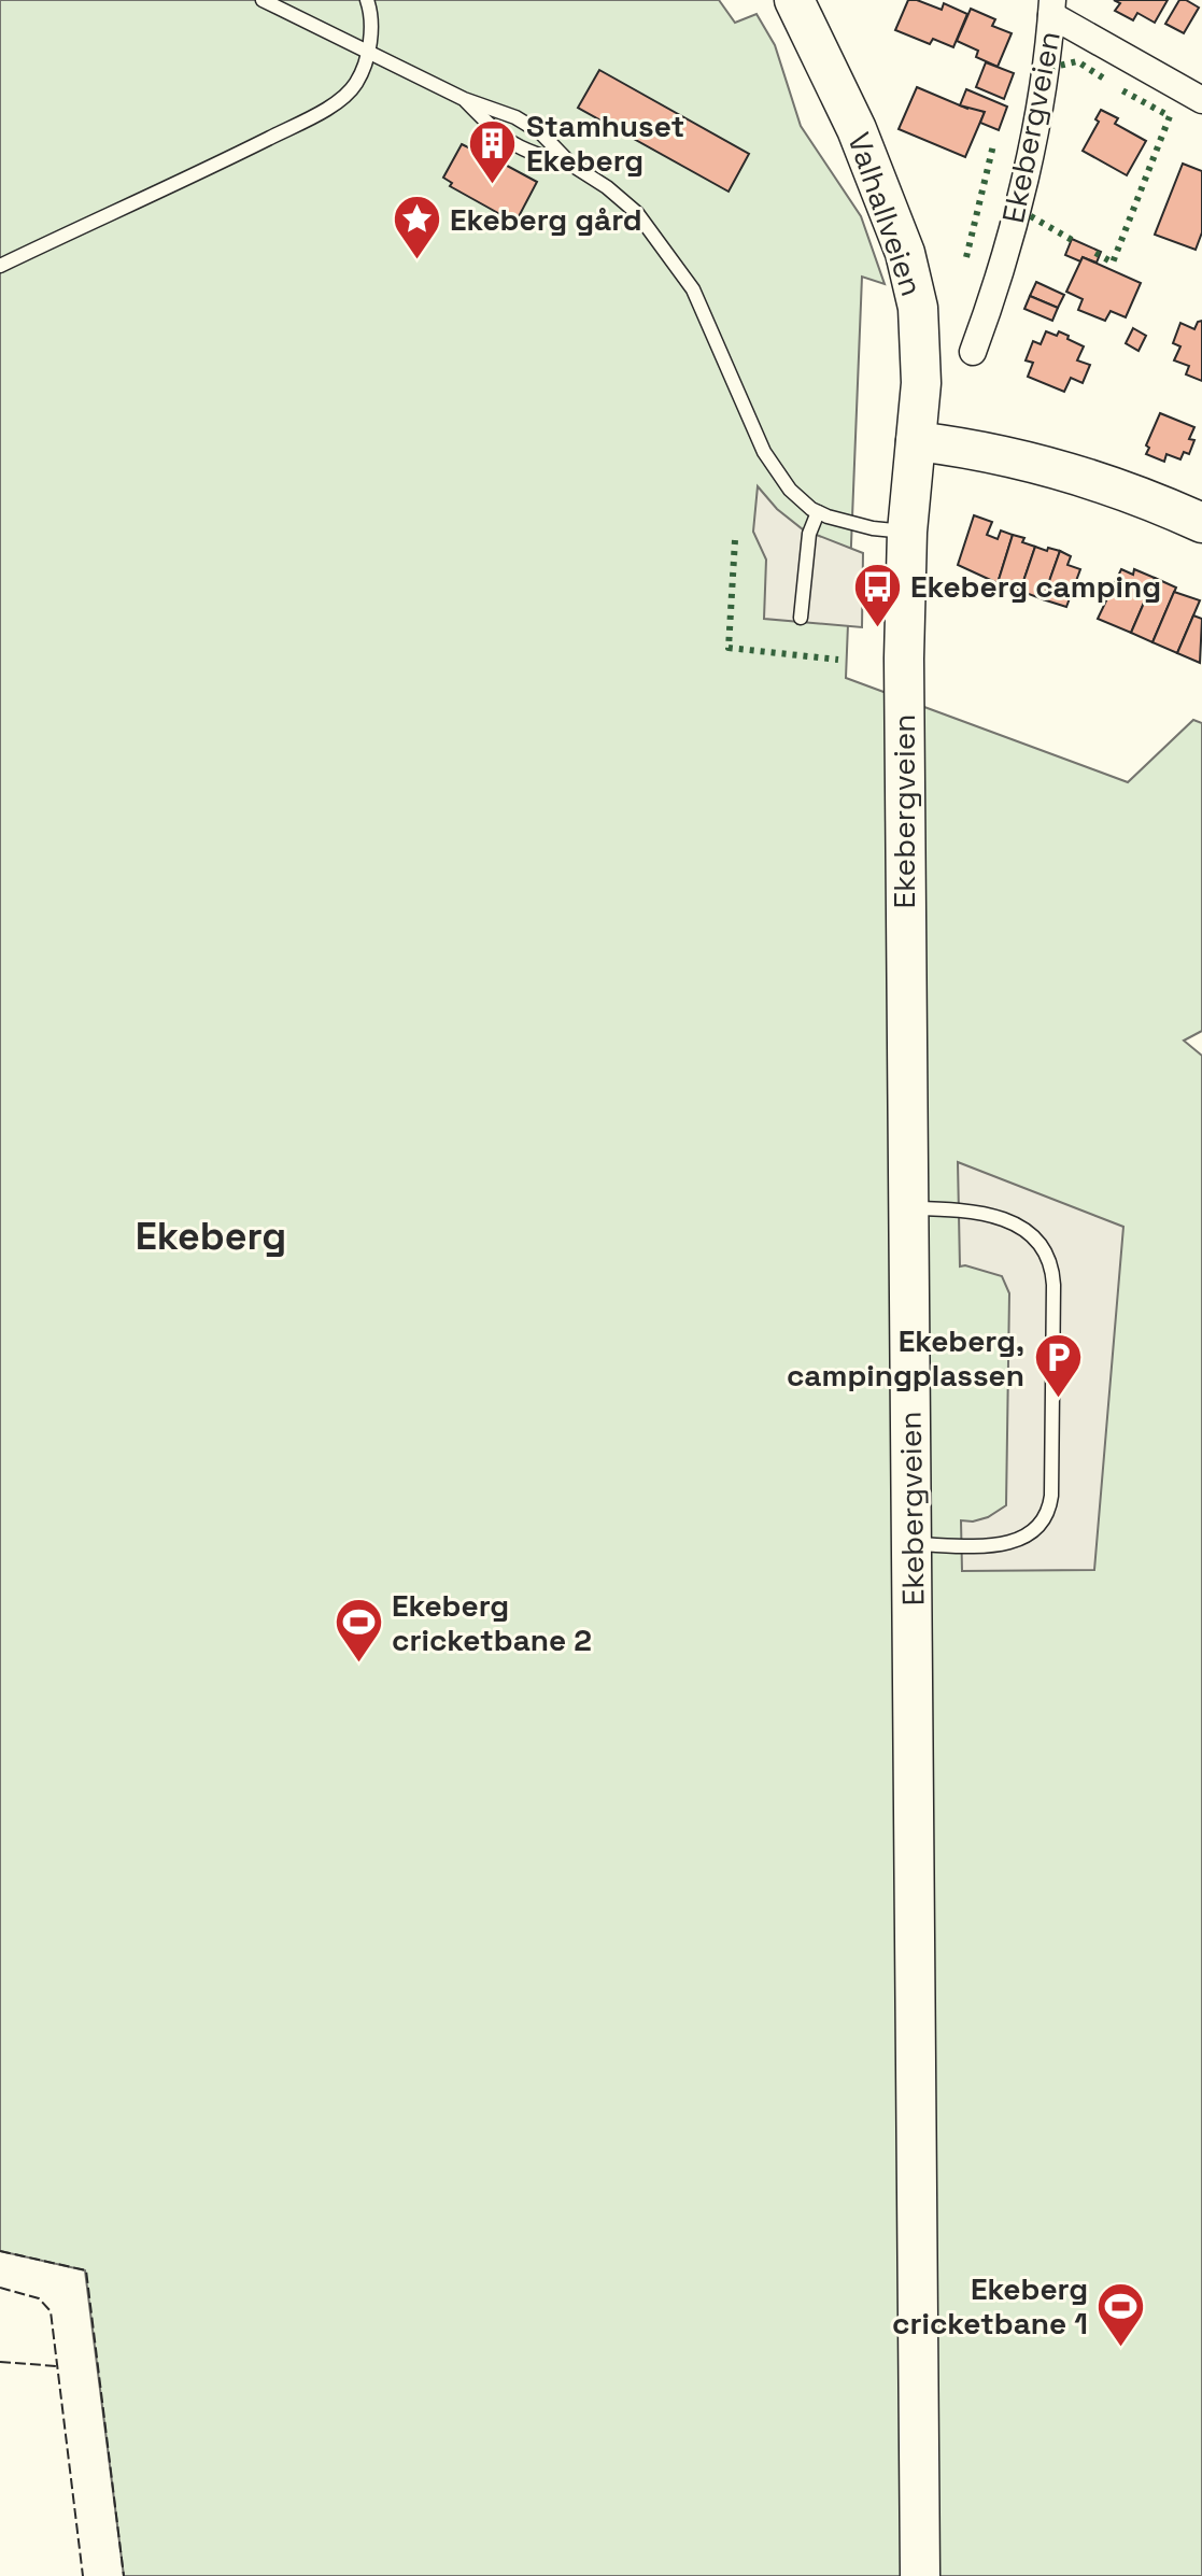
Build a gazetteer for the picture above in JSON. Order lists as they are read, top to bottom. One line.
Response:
{"streets":{"street":["Ekebergveien","Valhallveien"]},"crossings":[["Ekebergveien","Valhallveien"]],"districts":["Ekeberg"],"places":{"building":["Stamhuset Ekeberg"],"place":["Ekeberg gård"],"bus stop":["Ekeberg camping"],"parking":["Ekeberg, campingplassen"],"sports":["Ekeberg cricketbane 2","Ekeberg cricketbane 1"]}}
